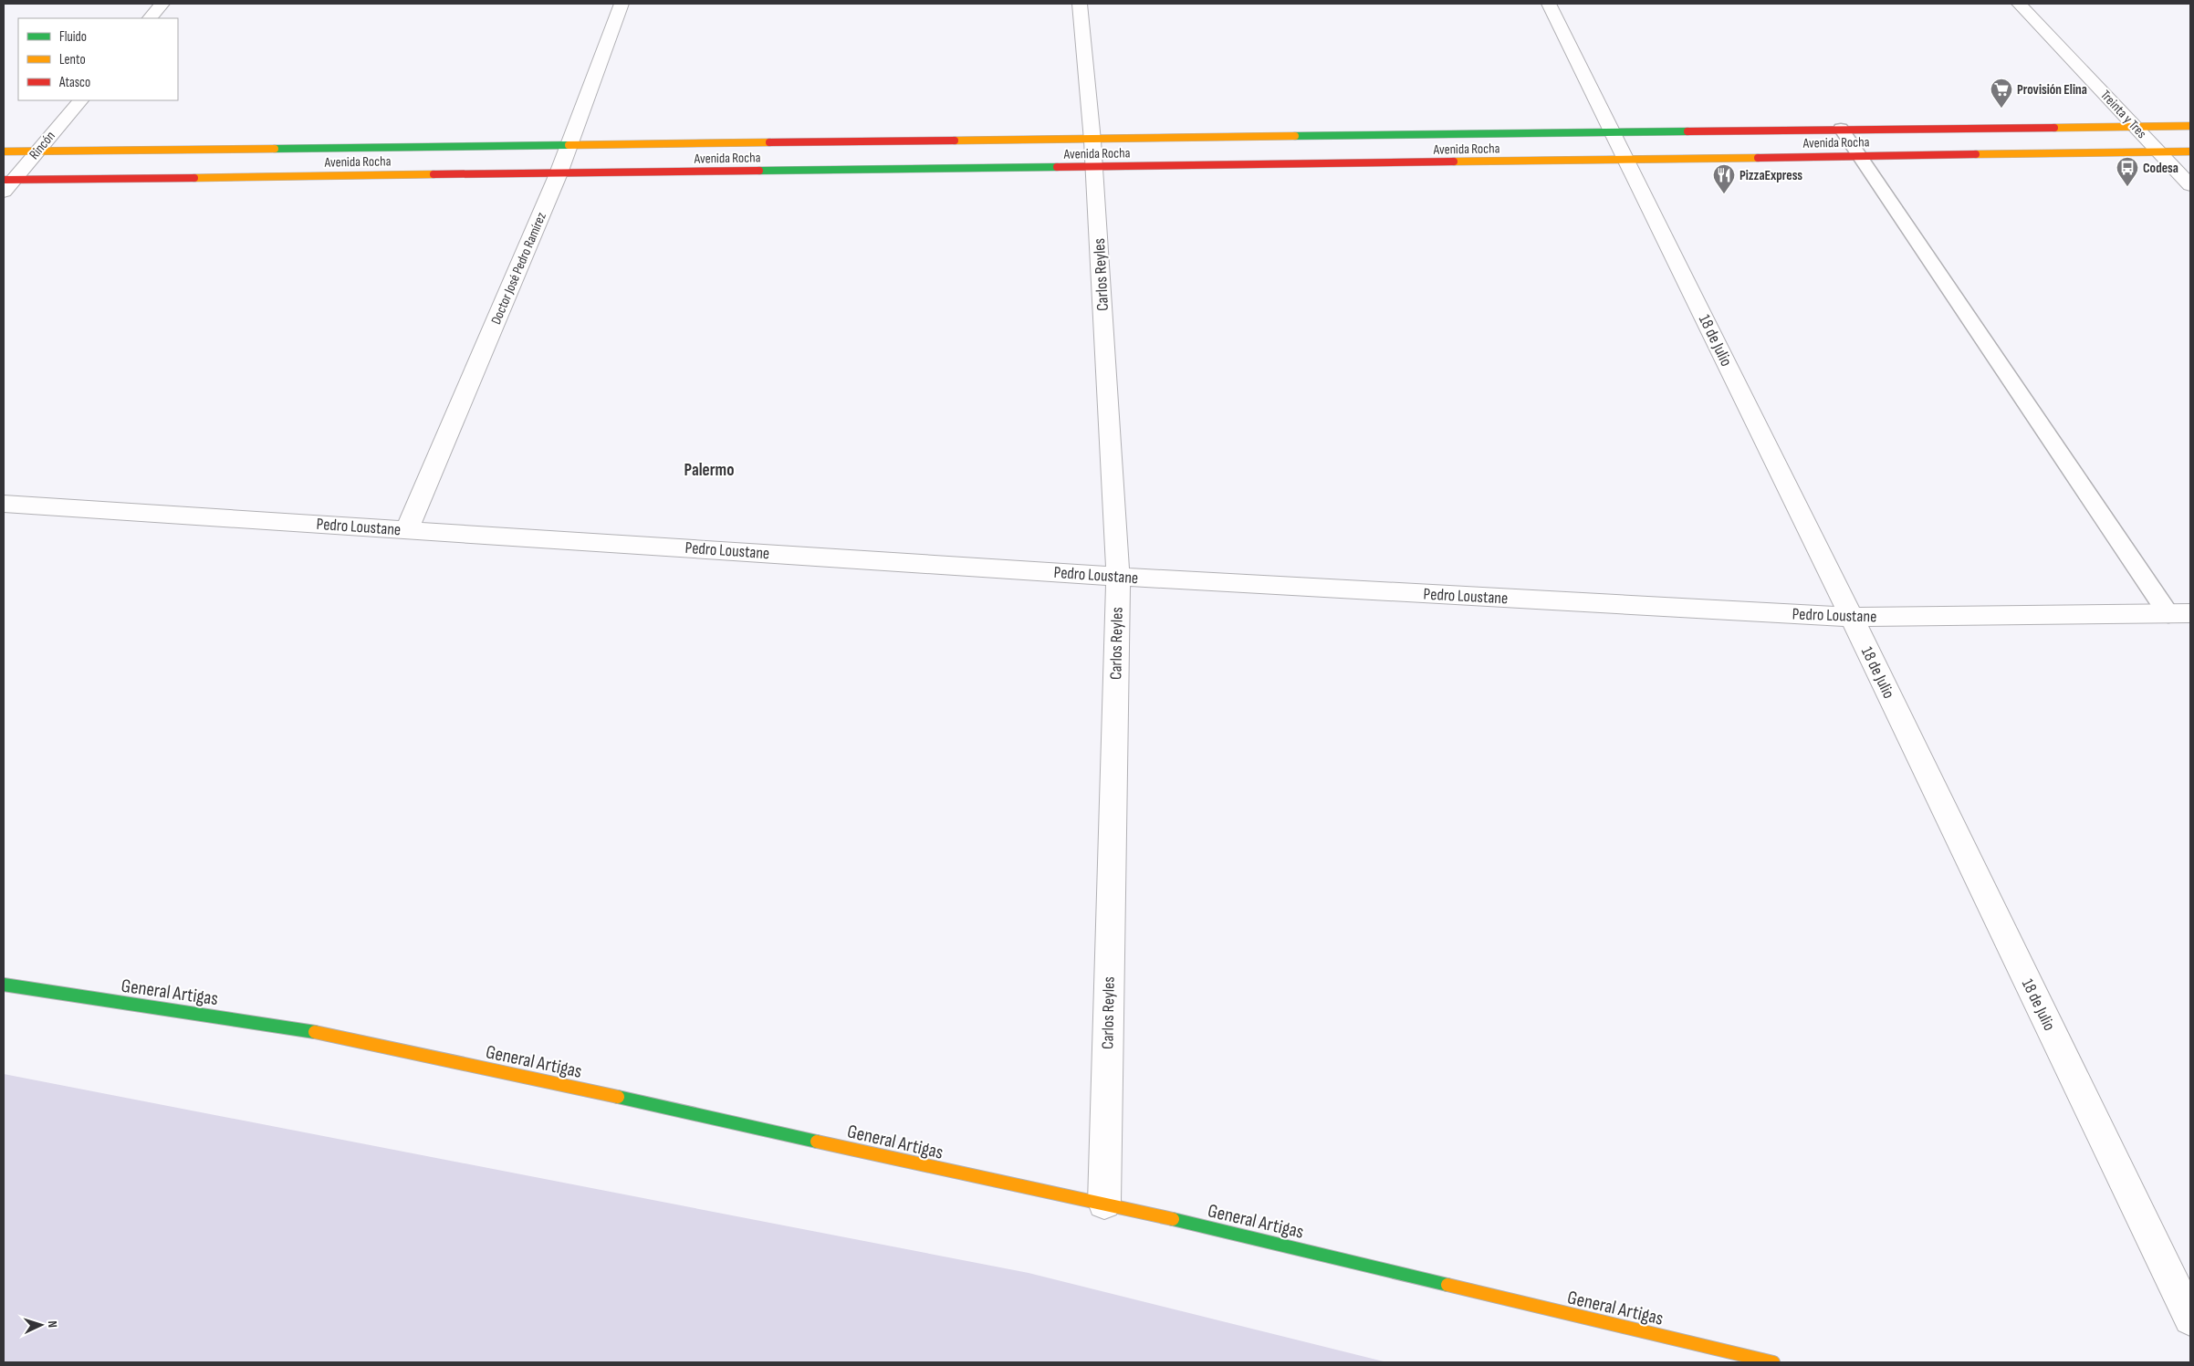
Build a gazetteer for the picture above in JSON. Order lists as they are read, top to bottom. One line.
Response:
{"streets":{"street":["Treinta y Tres","Avenida Rocha","Rincón","Doctor José Pedro Ramírez","Carlos Reyles","18 de Julio","Pedro Loustane","General Artigas"]},"crossings":[["Treinta y Tres","Avenida Rocha"],["Avenida Rocha","Rincón"],["Avenida Rocha","Doctor José Pedro Ramírez"],["Avenida Rocha","Carlos Reyles"],["Avenida Rocha","18 de Julio"],["Doctor José Pedro Ramírez","Pedro Loustane"],["Carlos Reyles","Pedro Loustane"],["Carlos Reyles","General Artigas"],["18 de Julio","Pedro Loustane"]],"districts":["Palermo"],"places":{"supermarket":["Provisión Elina"],"bus stop":["Codesa"],"restaurant":["PizzaExpress"]},"legend":["Fluido","Lento","Atasco"],"north":"right"}
